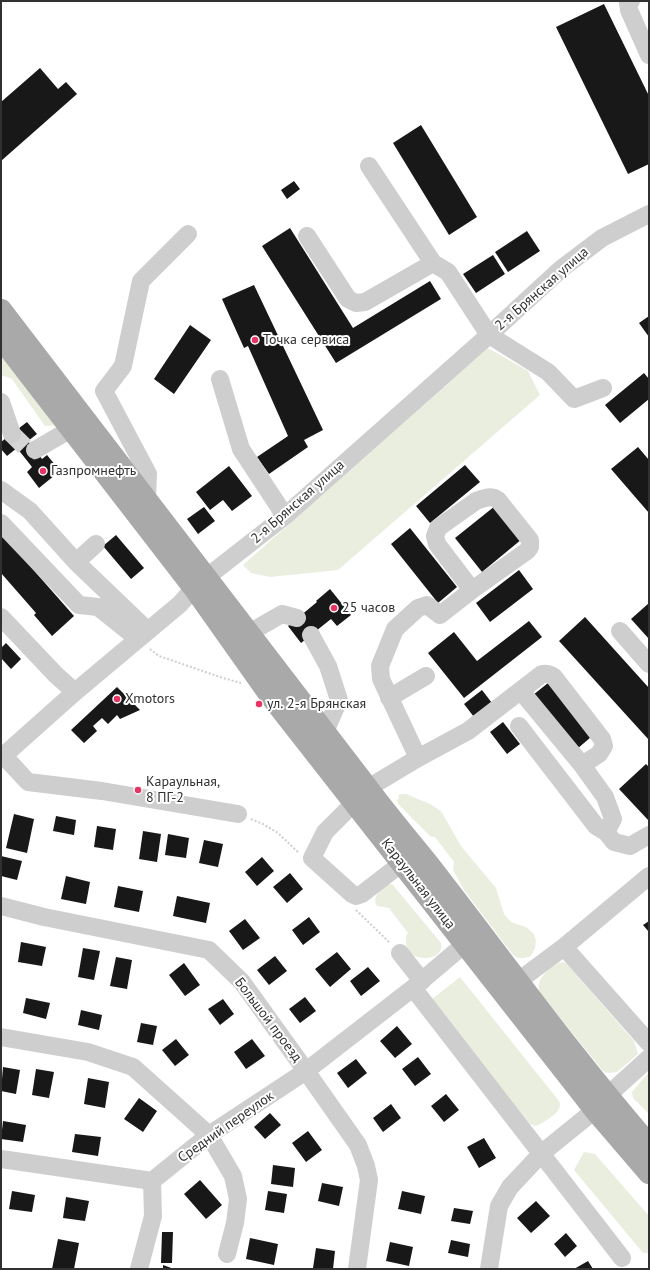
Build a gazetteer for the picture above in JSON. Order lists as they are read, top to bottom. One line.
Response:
{"streets":{"main road":["Караульная улица"],"street":["2-я Брянская улица","Большой проезд","Средний переулок"]},"crossings":[["2-я Брянская улица","Караульная улица"],["Караульная улица","Средний переулок"],["Большой проезд","Средний переулок"]],"places":["Точка сервиса","Газпромнефть","25 часов","Xmotors","ул. 2-я Брянская","Караульная, 8 ПГ-2"]}
